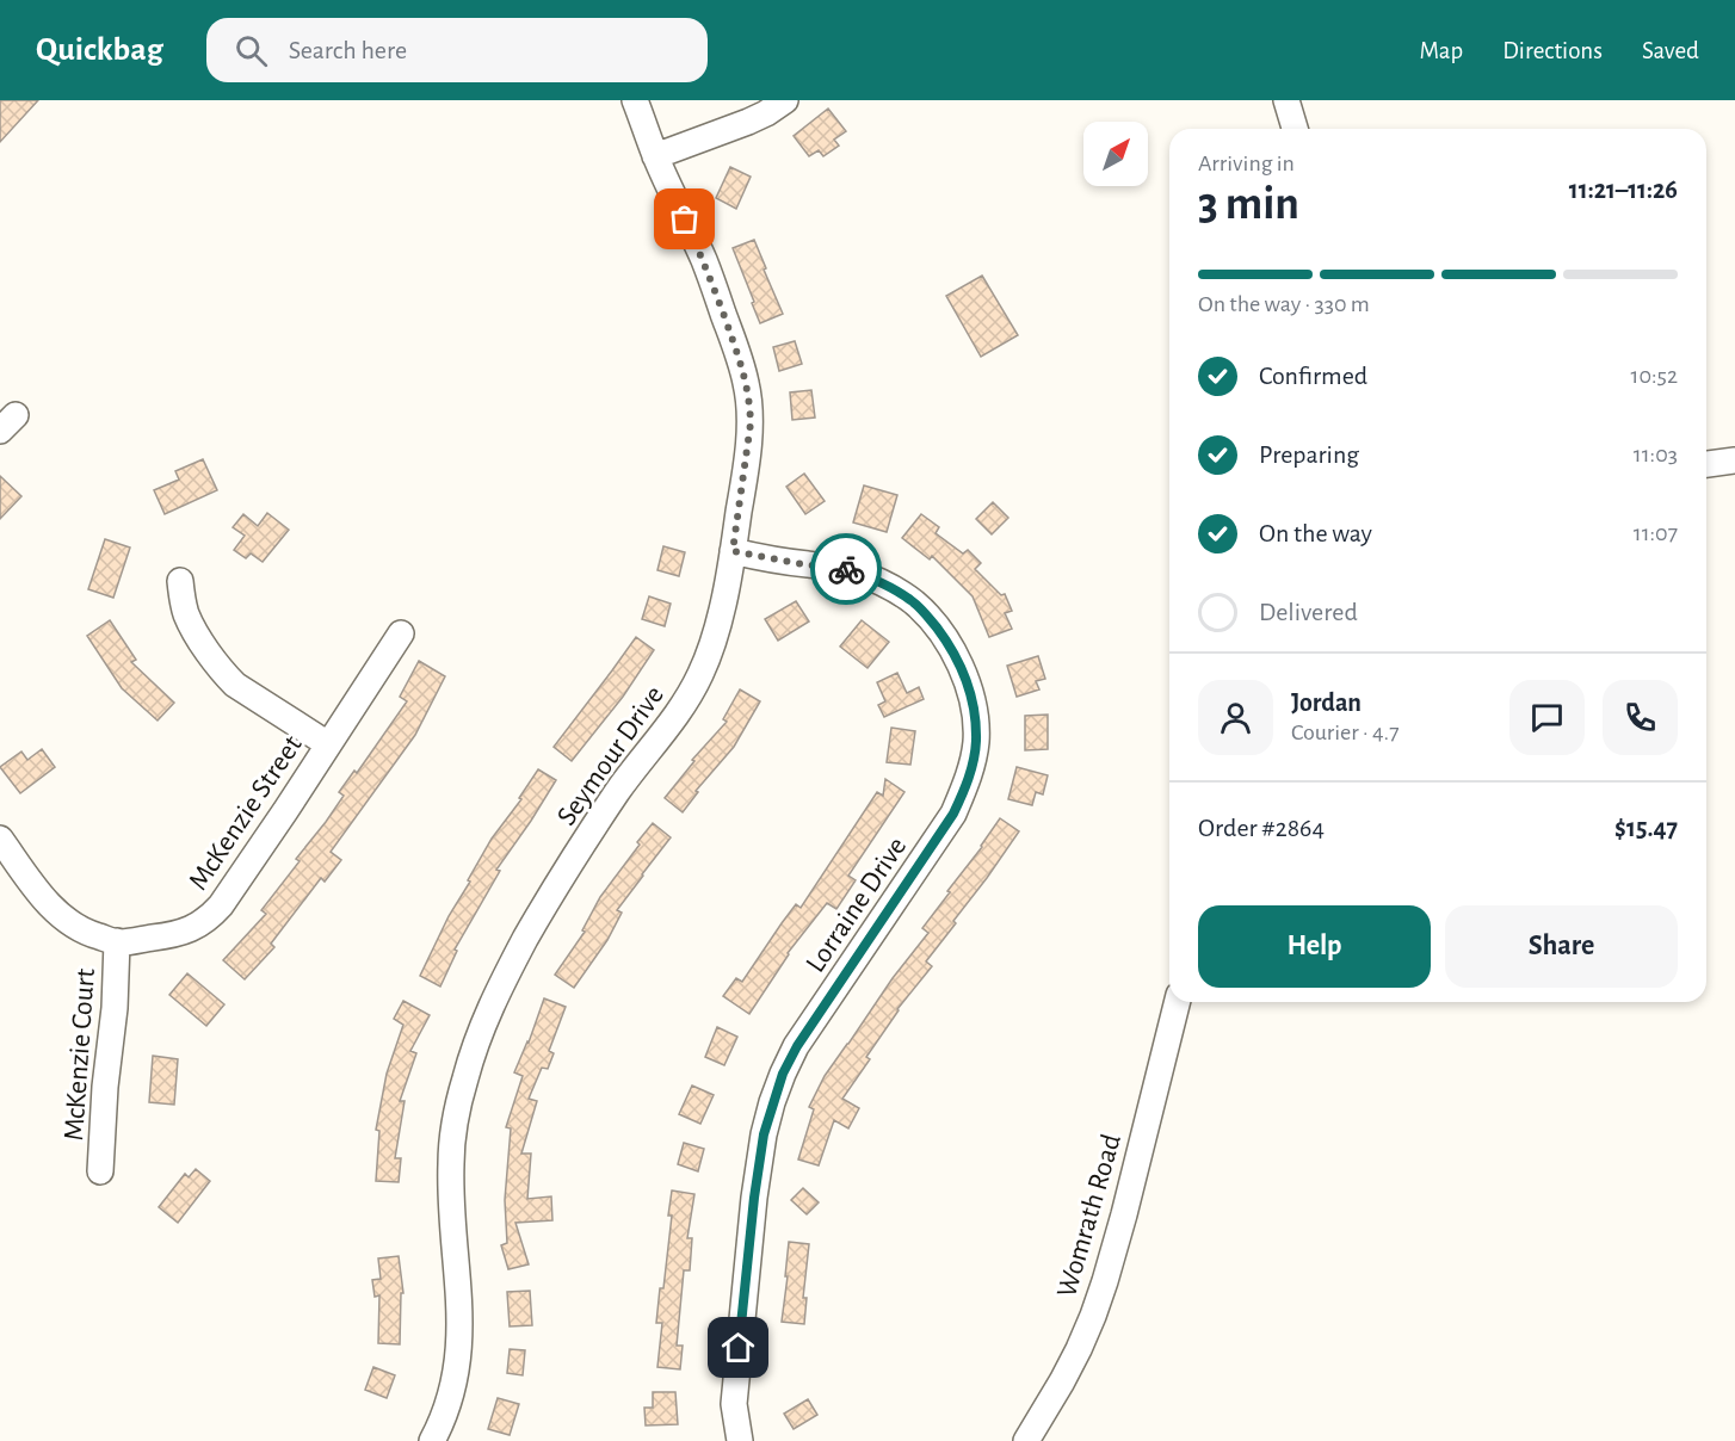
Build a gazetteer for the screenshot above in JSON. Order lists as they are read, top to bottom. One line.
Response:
{"streets":{"street":["Seymour Drive","McKenzie Street","Lorraine Drive","McKenzie Court","Womrath Road"]},"crossings":[["Seymour Drive","Lorraine Drive"],["McKenzie Street","McKenzie Court"]],"north":"top right","page":{"header":"Quickbag","search":"Search here","nav":["Map","Directions","Saved"],"heading":["3 min","Arriving in","11:21–11:26"],"panel":["Jordan","Courier · 4.7","Order #2864","$15.47"],"bar":"On the way · 330 m","list":[["Confirmed","10:52"],["Preparing","11:03"],["On the way","11:07"],"Delivered"],"buttons":["Help","Share"]}}
